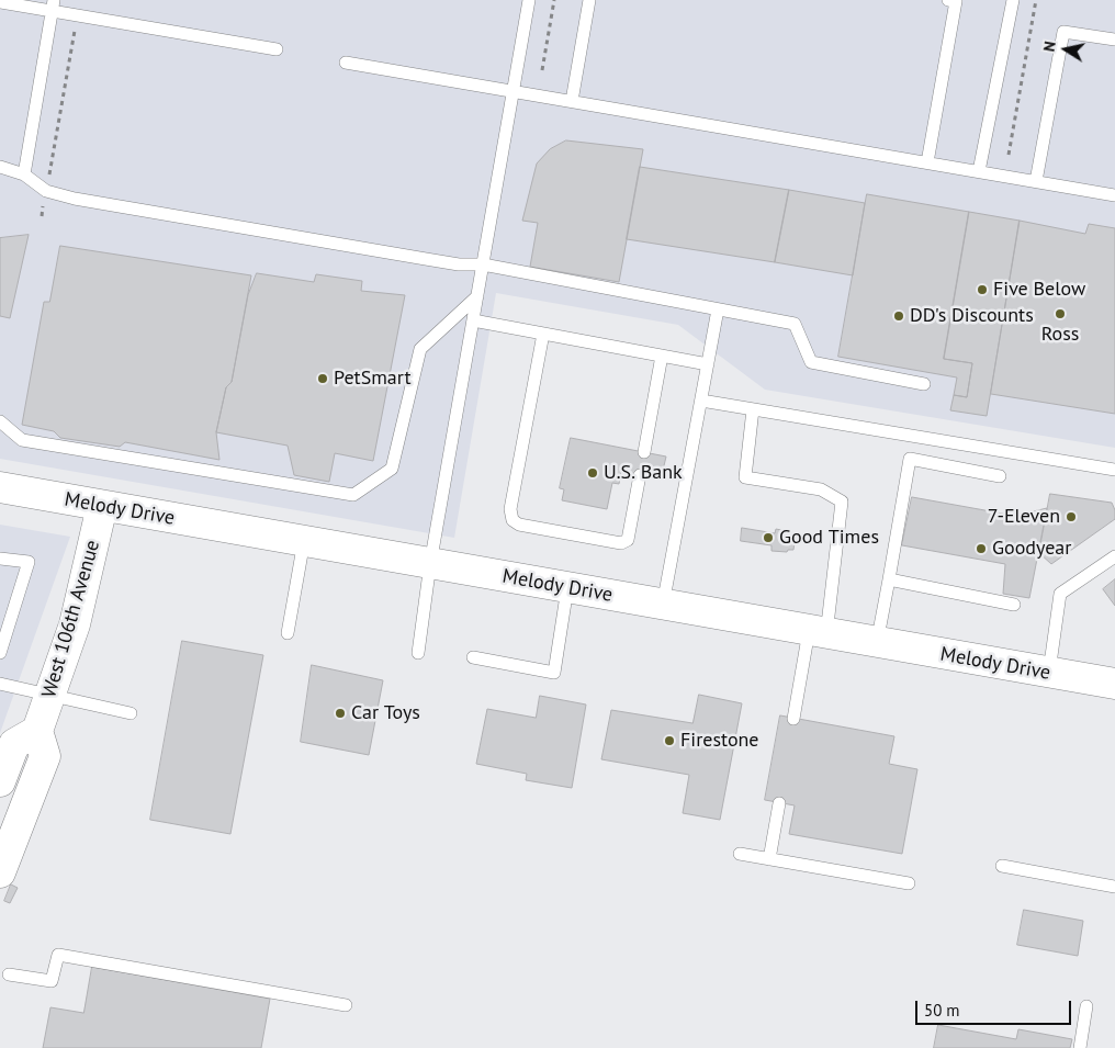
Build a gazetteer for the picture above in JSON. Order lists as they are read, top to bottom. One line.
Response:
{"streets":{"street":["Melody Drive","West 106th Avenue"]},"crossings":[["Melody Drive","West 106th Avenue"]],"places":["Five Below","Ross","DD's Discounts","PetSmart","U.S. Bank","7-Eleven","Good Times","Goodyear","Car Toys","Firestone"],"scale_bar":"50 m","north":"left"}
